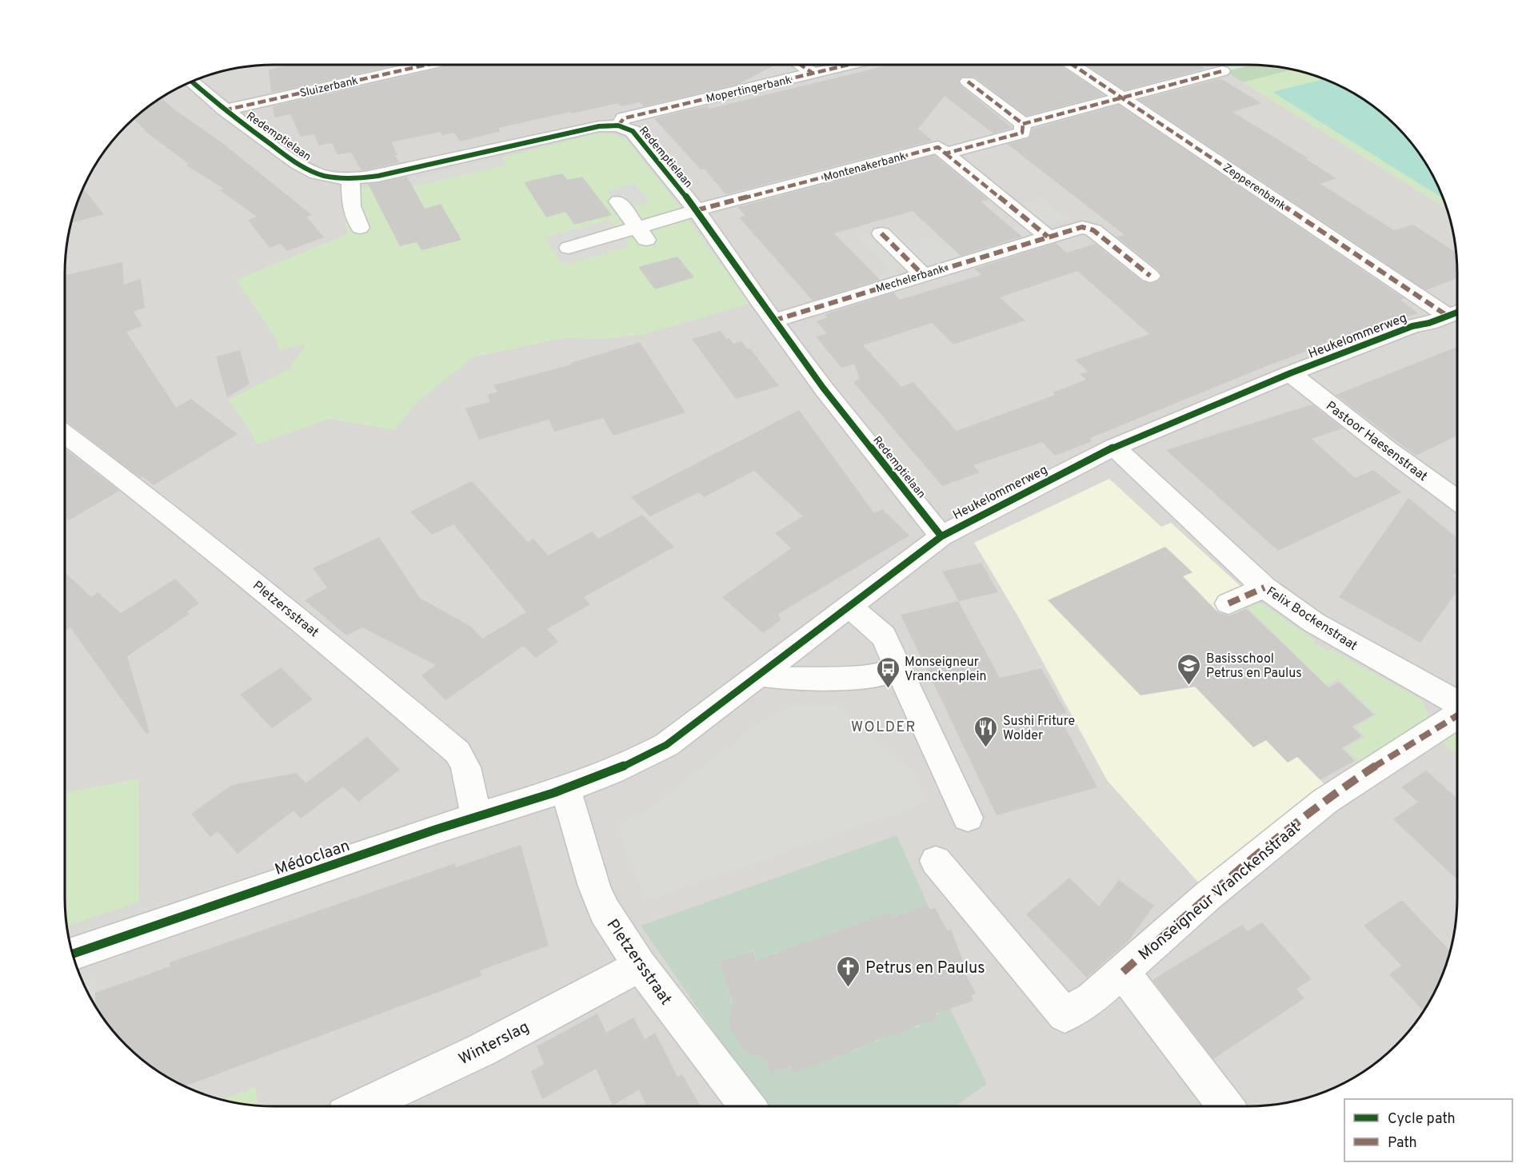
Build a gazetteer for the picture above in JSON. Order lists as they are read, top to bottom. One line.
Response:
{"streets":{"street":["Sluizerbank","Mopertingerbank","Redemptielaan","Montenakerbank","Zepperenbank","Mechelerbank","Heukelommerweg","Pastoor Haesenstraat","Pletzersstraat","Felix Bockenstraat","Médoclaan","Monseigneur Vranckenstraat","Winterslag"]},"crossings":[["Sluizerbank","Redemptielaan"],["Mopertingerbank","Redemptielaan"],["Redemptielaan","Montenakerbank"],["Redemptielaan","Mechelerbank"],["Redemptielaan","Heukelommerweg"],["Montenakerbank","Zepperenbank"],["Zepperenbank","Heukelommerweg"],["Heukelommerweg","Pastoor Haesenstraat"],["Heukelommerweg","Pletzersstraat"],["Heukelommerweg","Felix Bockenstraat"],["Heukelommerweg","Médoclaan"],["Pletzersstraat","Médoclaan"],["Pletzersstraat","Winterslag"]],"districts":["WOLDER"],"places":{"school or university":["Basisschool Petrus en Paulus"],"bus stop":["Monseigneur Vranckenplein"],"restaurant":["Sushi Friture Wolder"],"church":["Petrus en Paulus"]},"legend":["Cycle path","Path"]}
